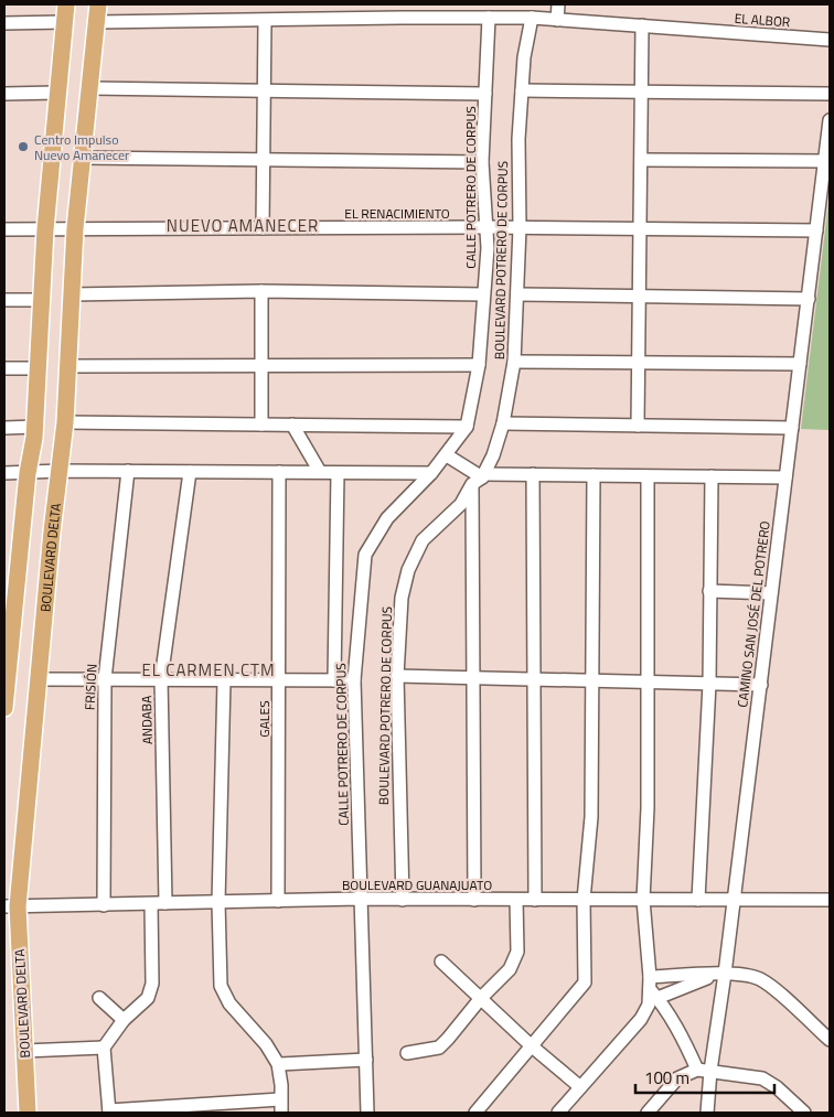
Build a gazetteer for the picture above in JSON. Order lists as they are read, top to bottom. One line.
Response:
{"streets":{"main road":["BOULEVARD DELTA"],"street":["EL ALBOR","CALLE POTRERO DE CORPUS","EL RENACIMIENTO","BOULEVARD POTRERO DE CORPUS","CAMINO SAN JOSÉ DEL POTRERO","FRISIÓN","GALES","ANDABA","BOULEVARD GUANAJUATO"]},"crossings":[["EL ALBOR","CALLE POTRERO DE CORPUS"],["EL ALBOR","BOULEVARD POTRERO DE CORPUS"],["EL ALBOR","BOULEVARD DELTA"],["CALLE POTRERO DE CORPUS","EL RENACIMIENTO"],["CALLE POTRERO DE CORPUS","BOULEVARD GUANAJUATO"],["EL RENACIMIENTO","BOULEVARD POTRERO DE CORPUS"],["EL RENACIMIENTO","BOULEVARD DELTA"],["EL RENACIMIENTO","CAMINO SAN JOSÉ DEL POTRERO"],["BOULEVARD POTRERO DE CORPUS","BOULEVARD GUANAJUATO"],["BOULEVARD DELTA","BOULEVARD GUANAJUATO"],["CAMINO SAN JOSÉ DEL POTRERO","BOULEVARD GUANAJUATO"],["FRISIÓN","BOULEVARD GUANAJUATO"],["GALES","BOULEVARD GUANAJUATO"],["ANDABA","BOULEVARD GUANAJUATO"]],"districts":["NUEVO AMANECER","EL CARMEN CTM"],"places":["Centro Impulso Nuevo Amanecer"],"scale_bar":"100 m"}
